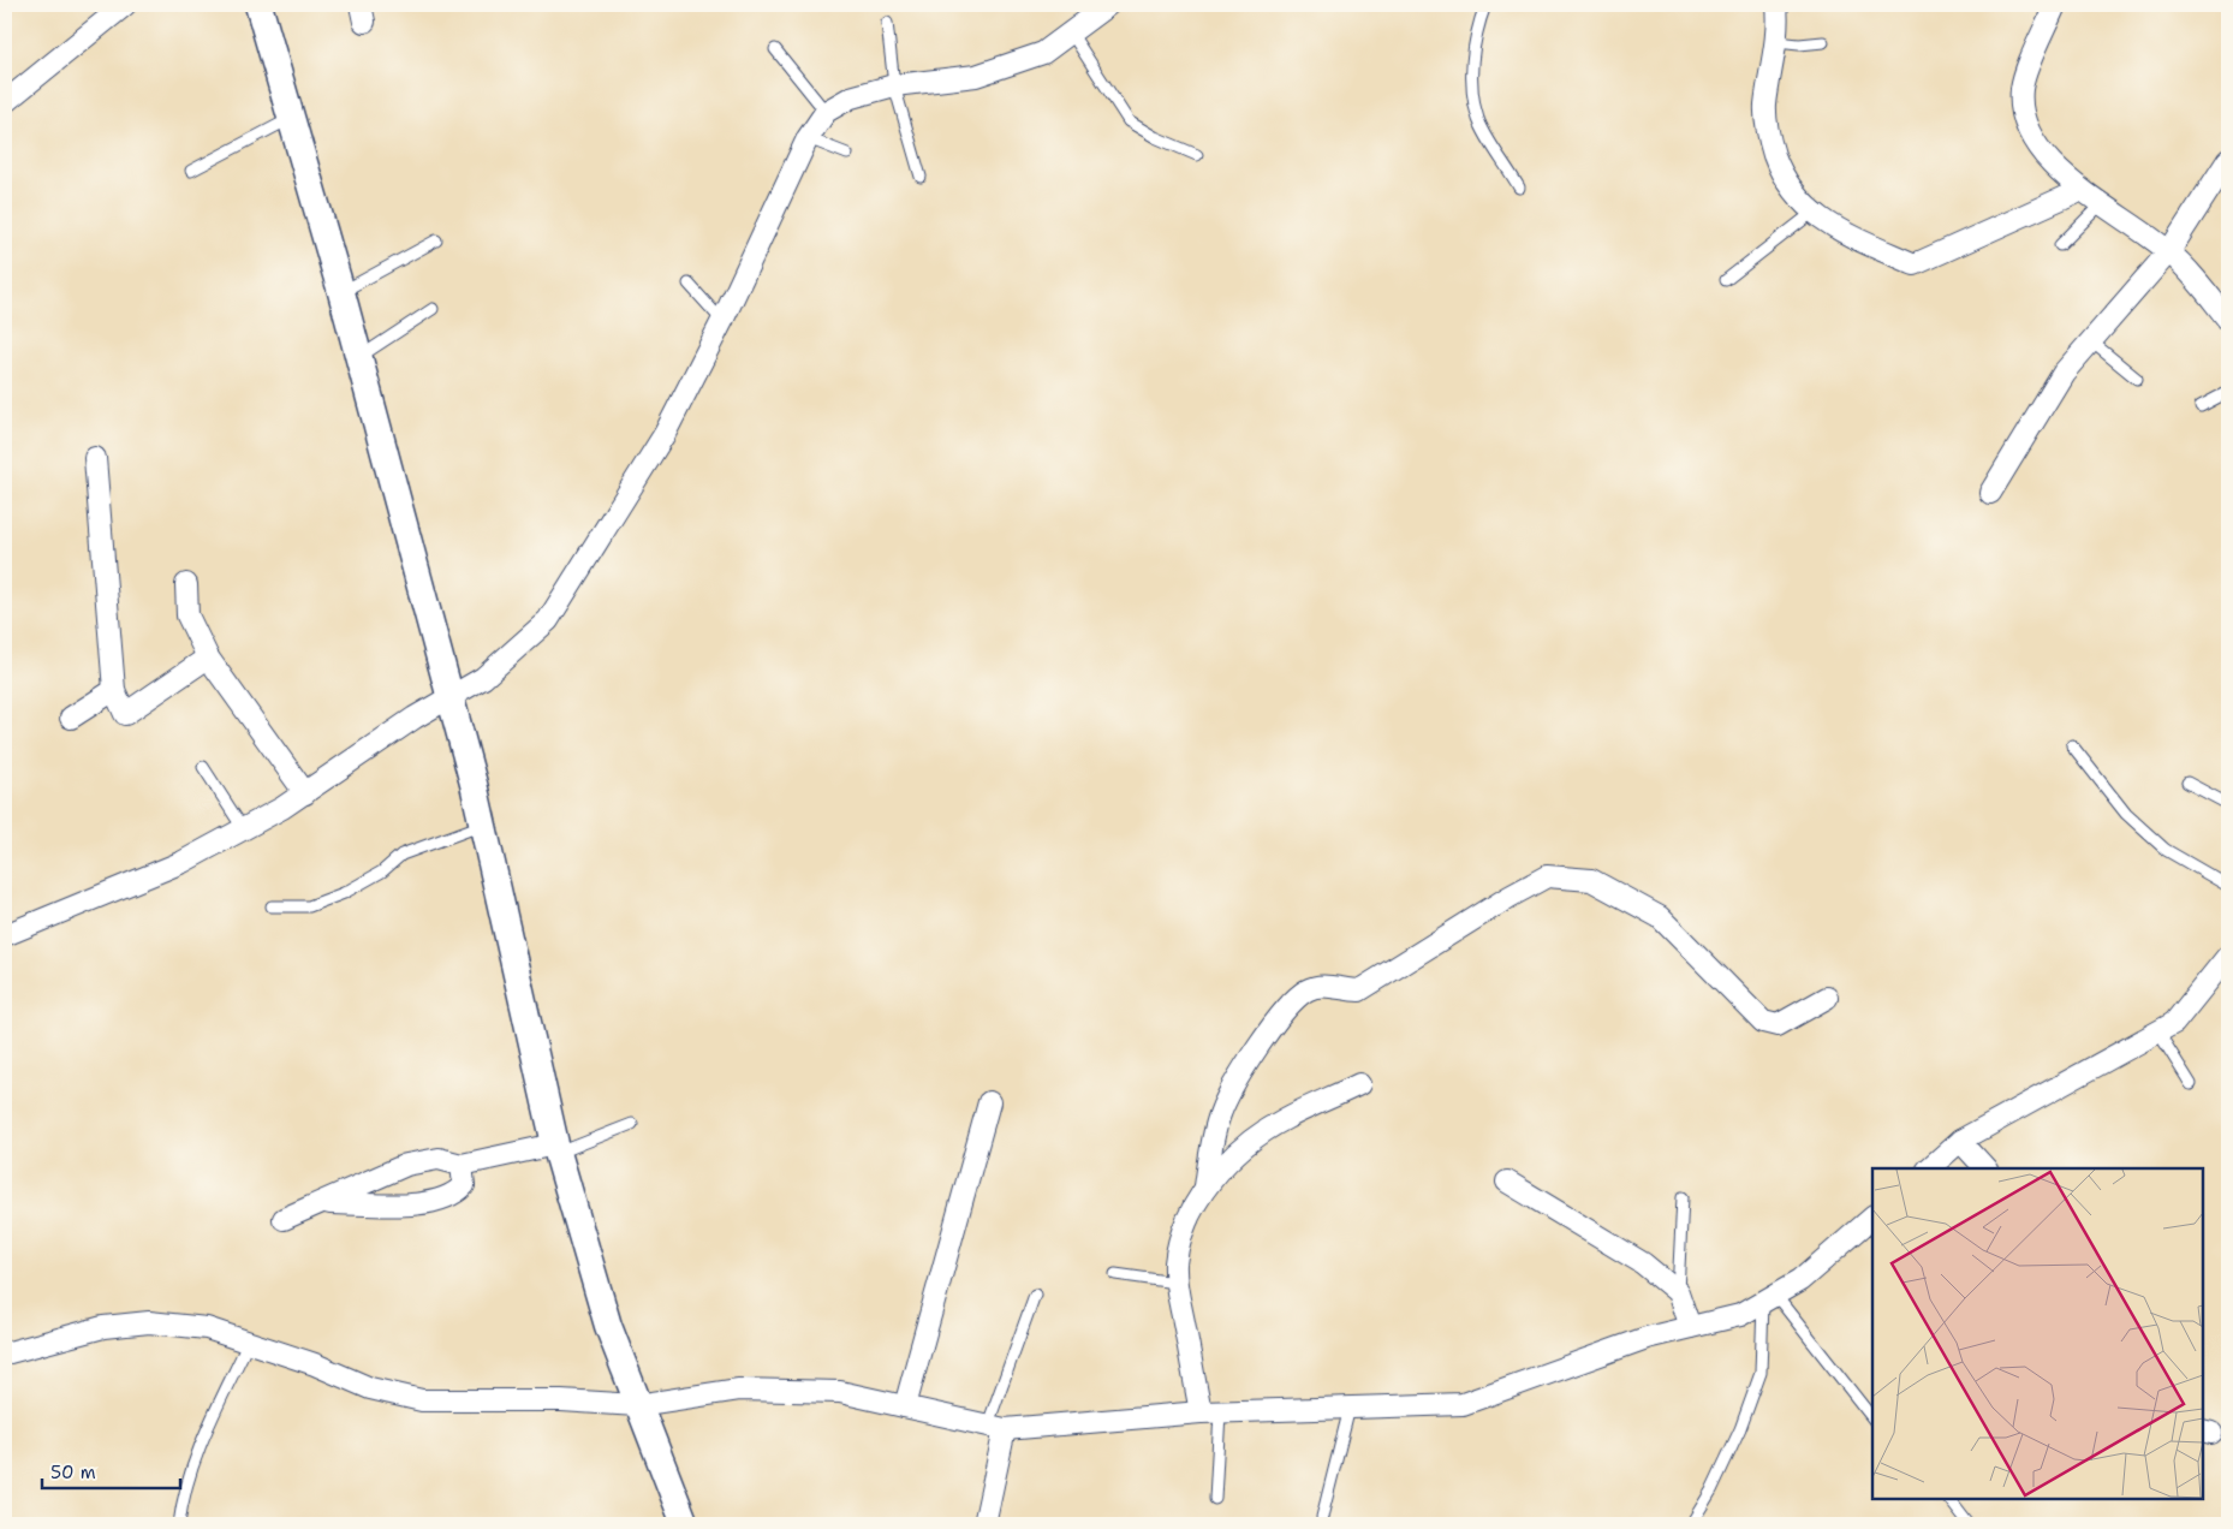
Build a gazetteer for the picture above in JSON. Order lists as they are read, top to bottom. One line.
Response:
{"scale_bar":"50 m"}
